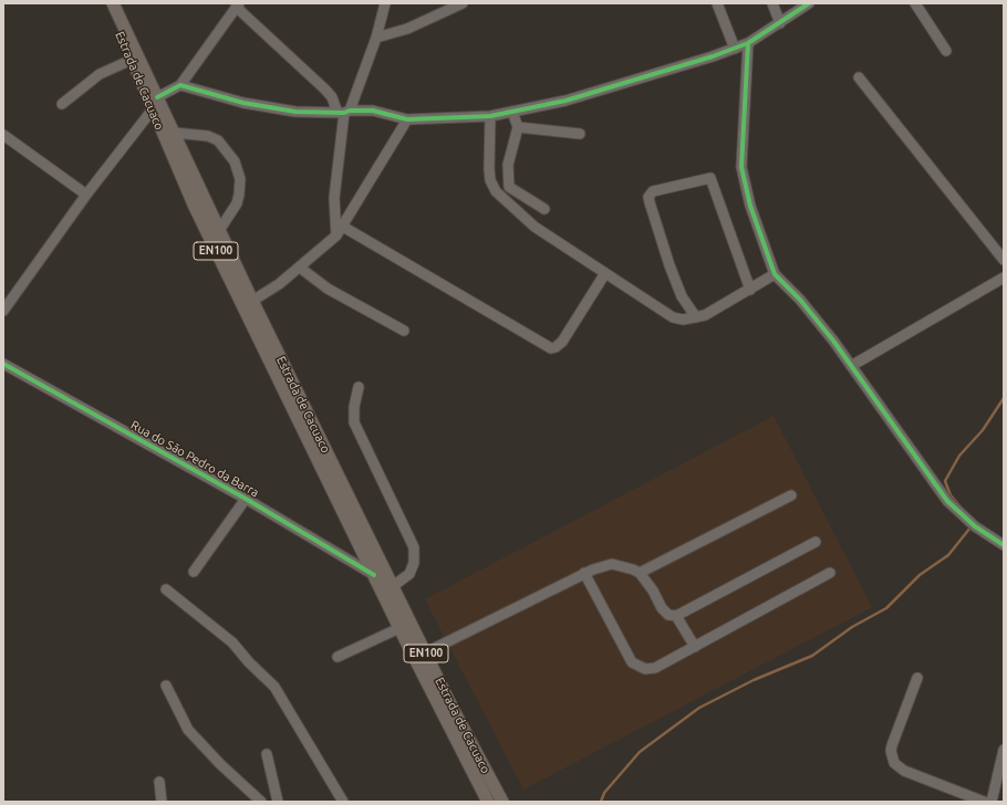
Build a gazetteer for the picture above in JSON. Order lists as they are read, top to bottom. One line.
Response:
{"streets":{"main road":["Estrada de Cacuaco","EN100"],"street":["Rua do São Pedro da Barra"]},"crossings":[["Estrada de Cacuaco","Rua do São Pedro da Barra"]]}
